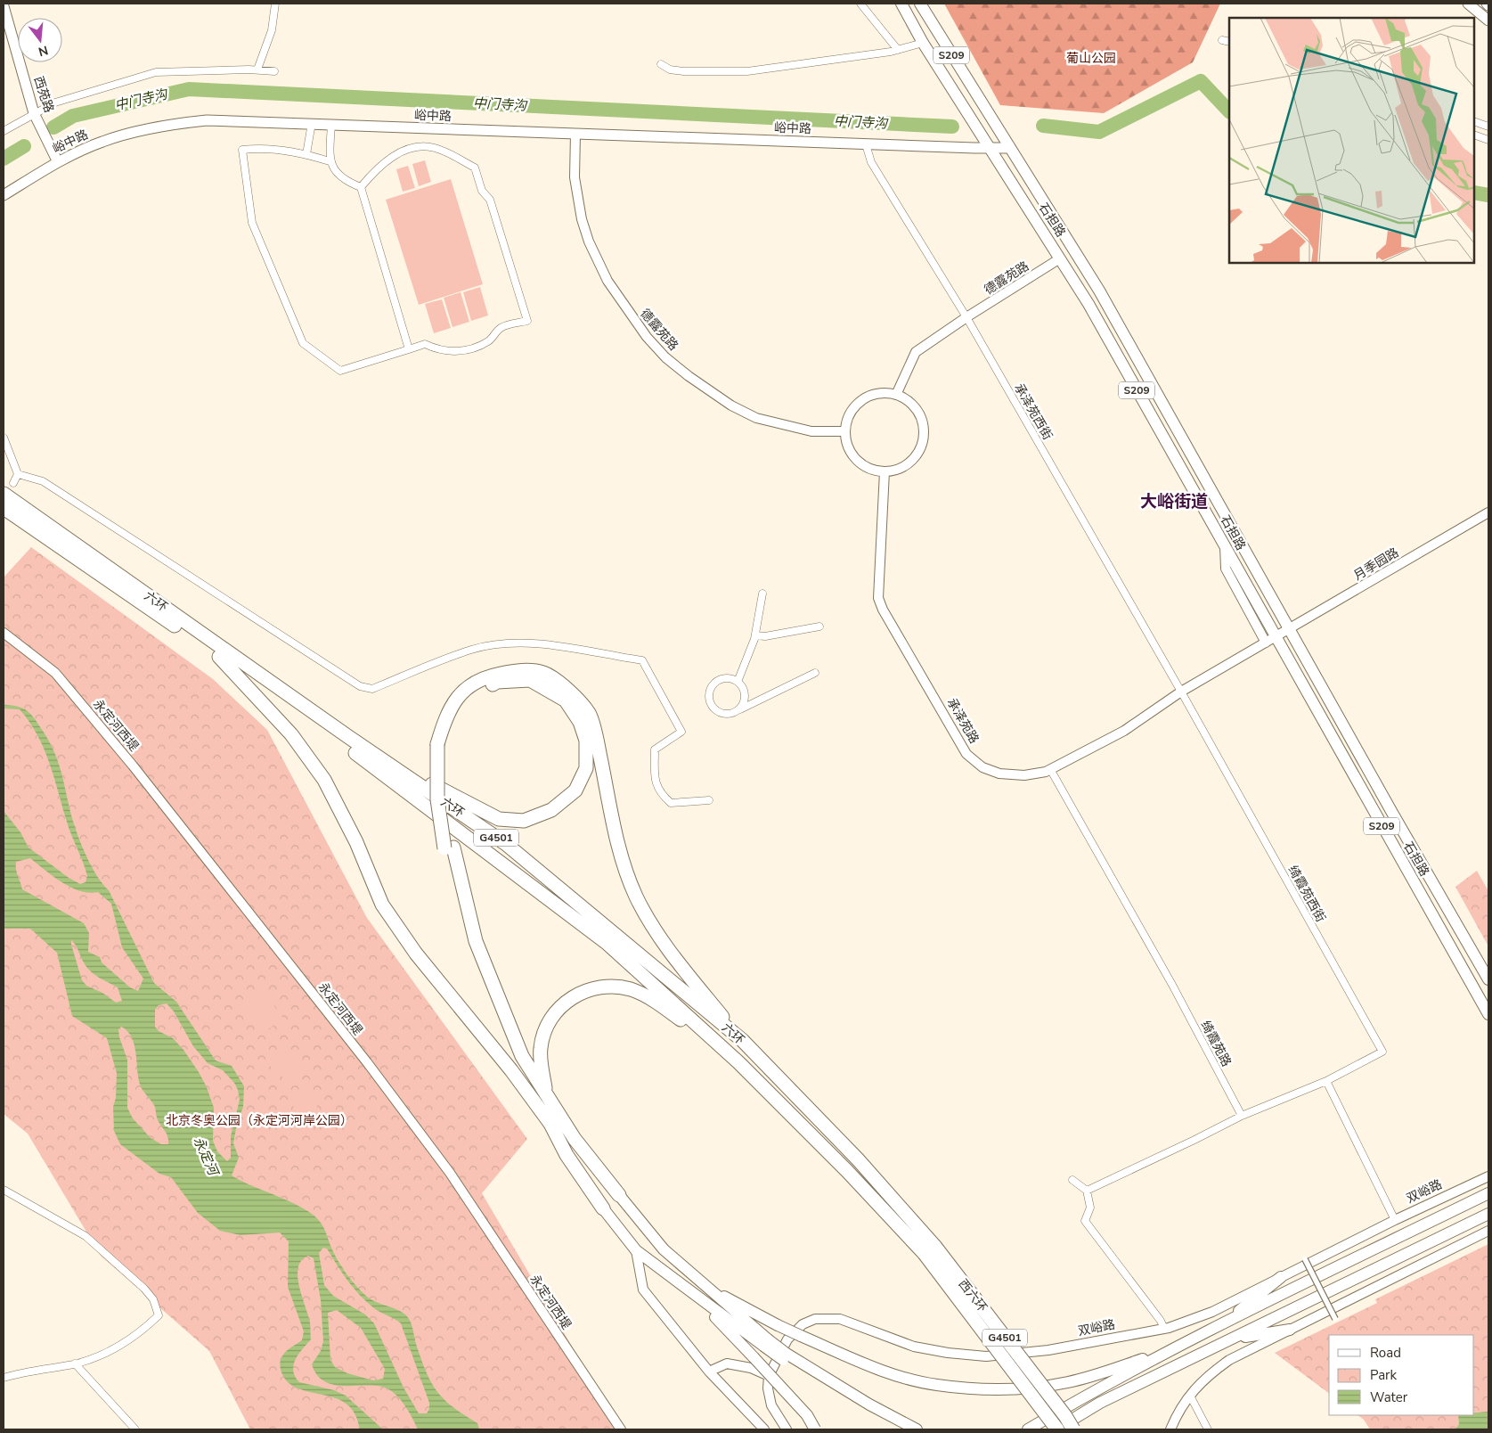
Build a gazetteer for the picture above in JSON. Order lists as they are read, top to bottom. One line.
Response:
{"streets":{"highway":["六环","G4501","西六环"],"main road":["S209","西苑路","峪中路","石担路"],"street":["德露苑路","承泽苑西街","月季园路","承泽苑路","永定河西堤","绮霞苑西街","绮霞苑路","双峪路"]},"crossings":[["西苑路","峪中路"],["峪中路","石担路"],["峪中路","德露苑路"],["峪中路","承泽苑西街"],["石担路","德露苑路"],["石担路","月季园路"],["石担路","承泽苑路"],["德露苑路","承泽苑西街"],["德露苑路","承泽苑路"],["承泽苑西街","承泽苑路"],["承泽苑西街","绮霞苑西街"],["月季园路","承泽苑路"],["六环","西六环"],["承泽苑路","绮霞苑西街"],["承泽苑路","绮霞苑路"]],"districts":["大峪街道"],"water":["中门寺沟","永定河"],"parks":["葡山公园","北京冬奥公园（永定河河岸公园）"],"legend":["Road","Park","Water"],"north":"bottom"}
